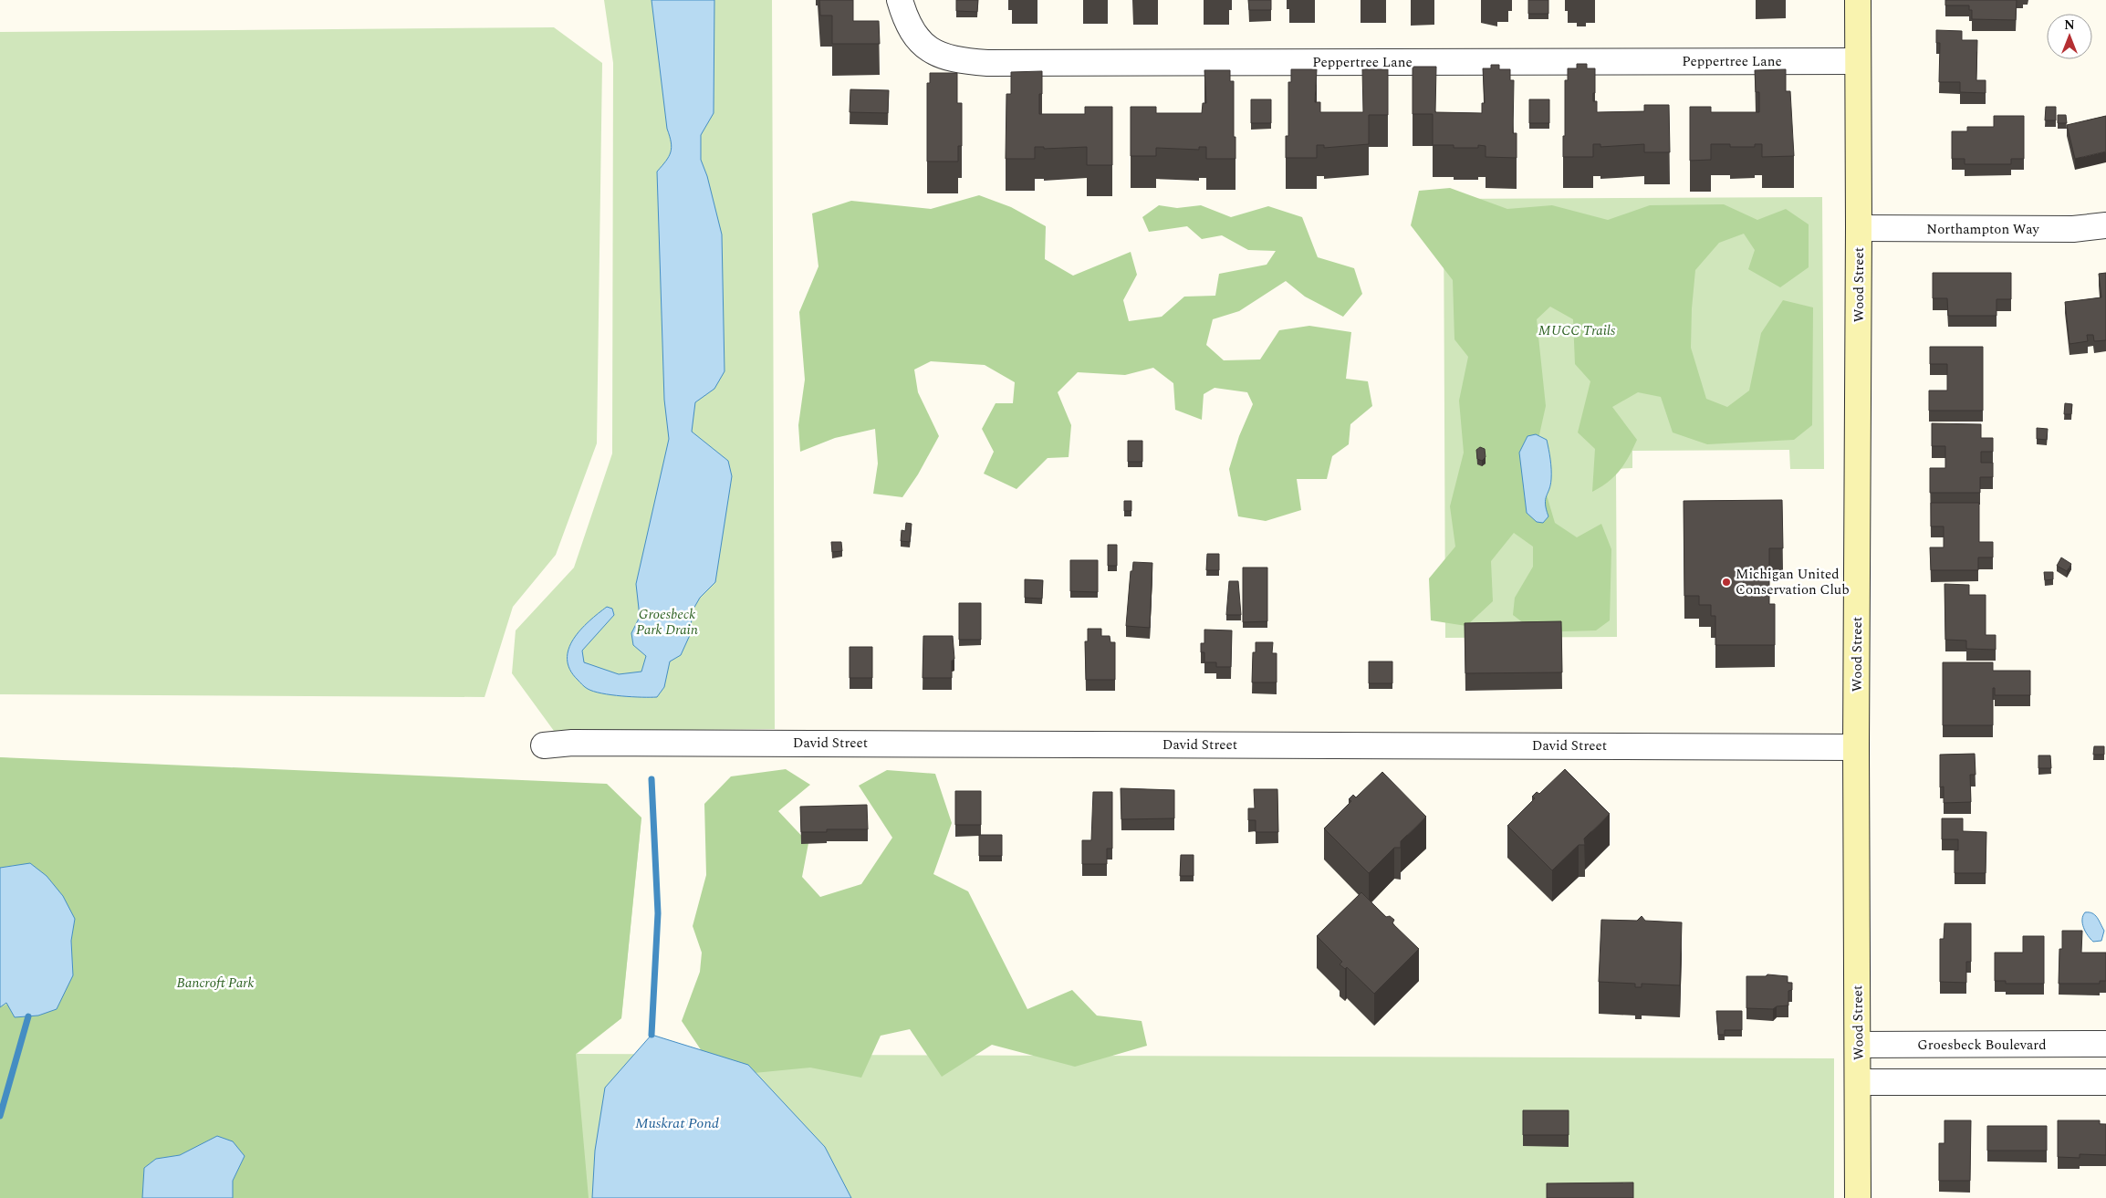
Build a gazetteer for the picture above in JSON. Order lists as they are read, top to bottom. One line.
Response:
{"streets":{"street":["Peppertree Lane","Northampton Way","Wood Street","David Street","Groesbeck Boulevard"]},"crossings":[["Peppertree Lane","Wood Street"],["Northampton Way","Wood Street"],["Wood Street","David Street"],["Wood Street","Groesbeck Boulevard"]],"water":["Muskrat Pond"],"parks":["MUCC Trails","Groesbeck Park Drain","Bancroft Park"],"places":["Michigan United Conservation Club"],"north":"top"}
